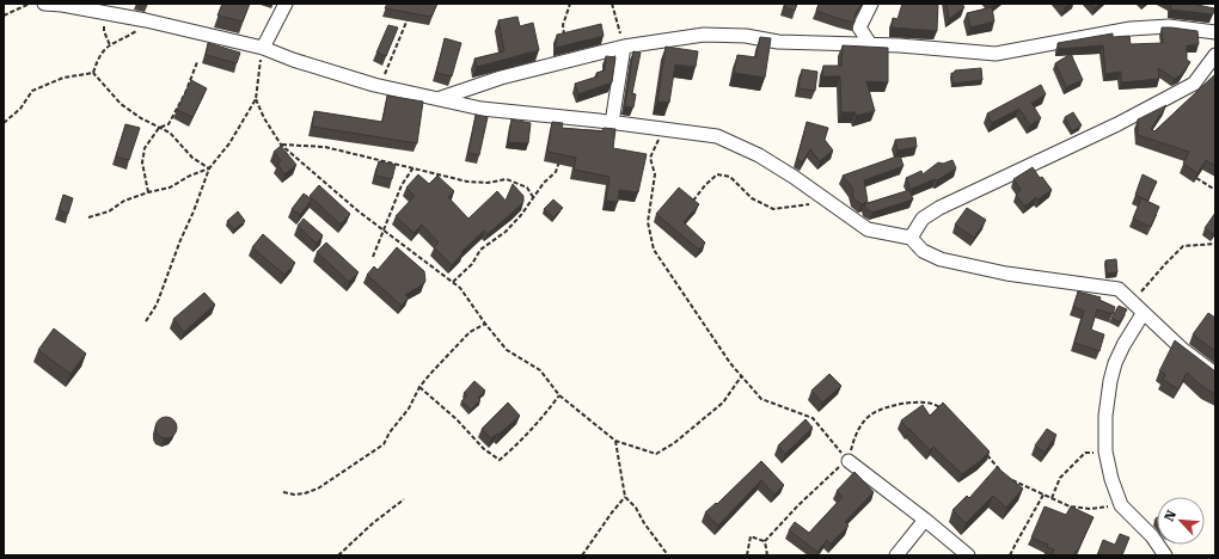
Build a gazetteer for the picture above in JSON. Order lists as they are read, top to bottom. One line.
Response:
{"north":"top left"}
